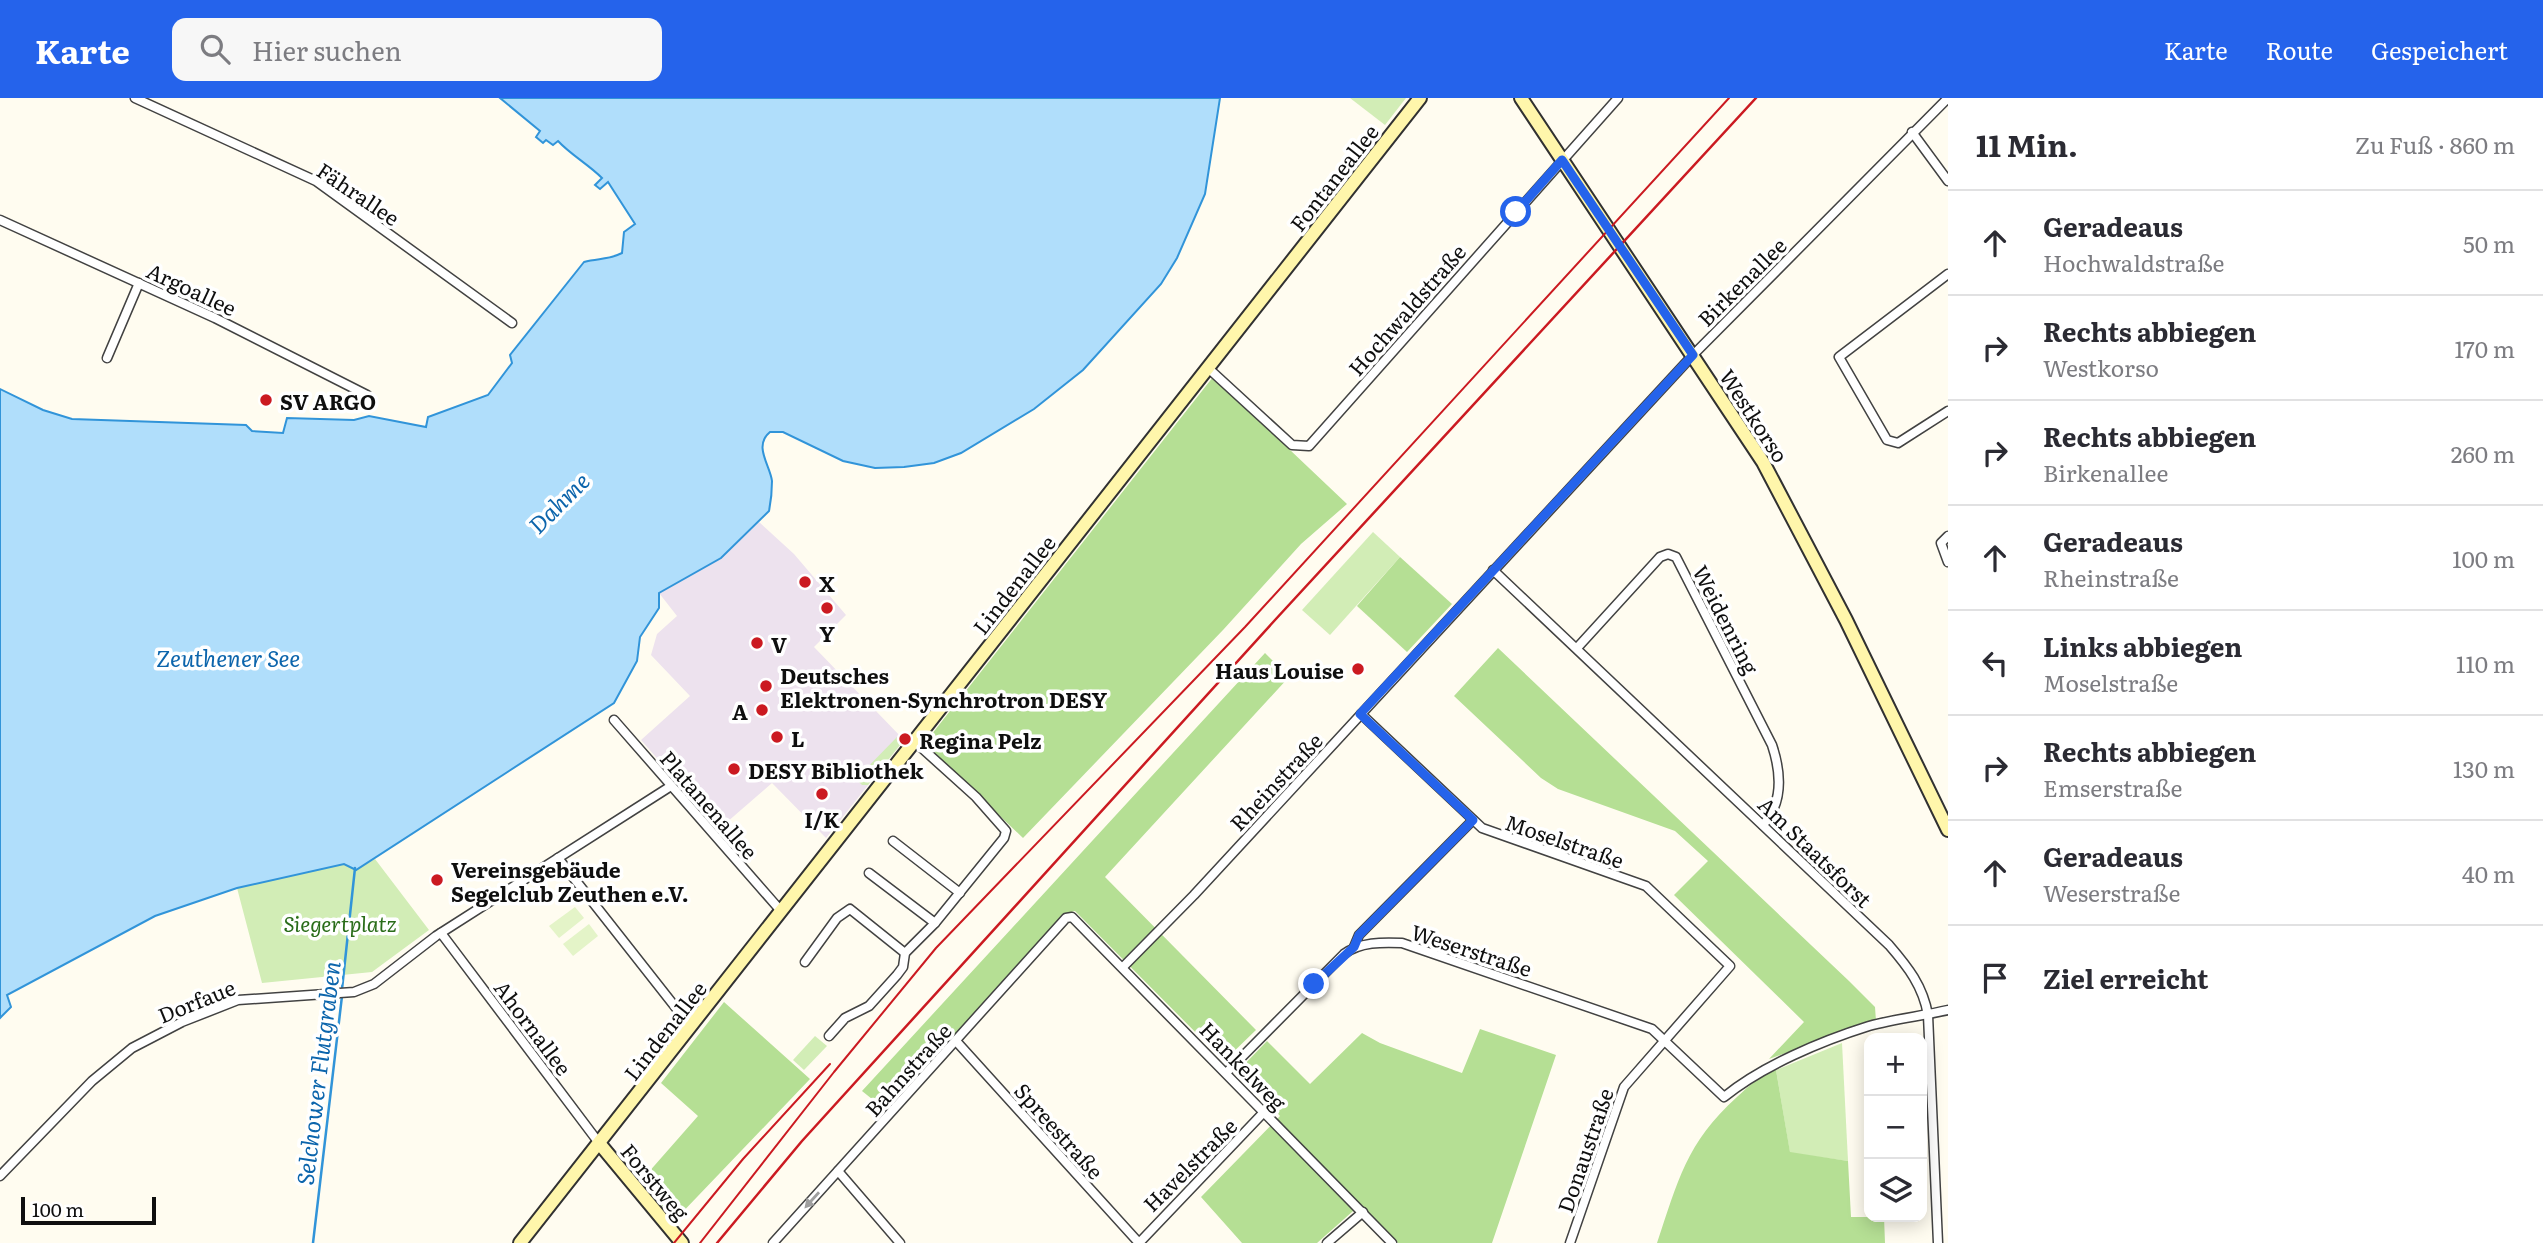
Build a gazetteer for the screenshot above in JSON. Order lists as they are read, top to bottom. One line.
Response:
{"streets":{"main road":["Fontaneallee","Westkorso","Lindenallee","Forstweg"],"street":["Fährallee","Birkenallee","Argoallee","Hochwaldstraße","Weidenring","Rheinstraße","Platanenallee","Moselstraße","Am Staatsforst","Weserstraße","Dorfaue","Ahornallee","Hankelweg","Bahnstraße","Spreestraße","Donaustraße","Havelstraße"]},"crossings":[["Fontaneallee","Lindenallee"],["Birkenallee","Westkorso"],["Birkenallee","Rheinstraße"],["Birkenallee","Am Staatsforst"],["Hochwaldstraße","Westkorso"],["Hochwaldstraße","Lindenallee"],["Lindenallee","Platanenallee"],["Lindenallee","Ahornallee"],["Lindenallee","Forstweg"],["Weidenring","Am Staatsforst"],["Rheinstraße","Moselstraße"],["Rheinstraße","Hankelweg"],["Platanenallee","Dorfaue"],["Moselstraße","Donaustraße"],["Am Staatsforst","Weserstraße"],["Weserstraße","Donaustraße"],["Dorfaue","Ahornallee"],["Ahornallee","Forstweg"],["Hankelweg","Bahnstraße"],["Hankelweg","Havelstraße"],["Bahnstraße","Spreestraße"],["Spreestraße","Havelstraße"]],"water":["Dahme","Zeuthener See","Selchower Flutgraben"],"parks":["Siegertplatz"],"places":["SV ARGO","X","Y","V","Haus Louise","Deutsches Elektronen-Synchrotron DESY","A","L","Regina Pelz","DESY Bibliothek","I/K","Vereinsgebäude Segelclub Zeuthen e.V."],"scale_bar":"100 m","page":{"header":"Karte","search":"Hier suchen","nav":["Karte","Route","Gespeichert"],"heading":["11 Min.","Zu Fuß · 860 m"],"list":[["Geradeaus","Hochwaldstraße","50 m"],["Rechts abbiegen","Westkorso","170 m"],["Rechts abbiegen","Birkenallee","260 m"],["Geradeaus","Rheinstraße","100 m"],["Links abbiegen","Moselstraße","110 m"],["Rechts abbiegen","Emserstraße","130 m"],["Geradeaus","Weserstraße","40 m"],"Ziel erreicht"],"map_buttons":["+","−"],"scale":"100 m"}}
